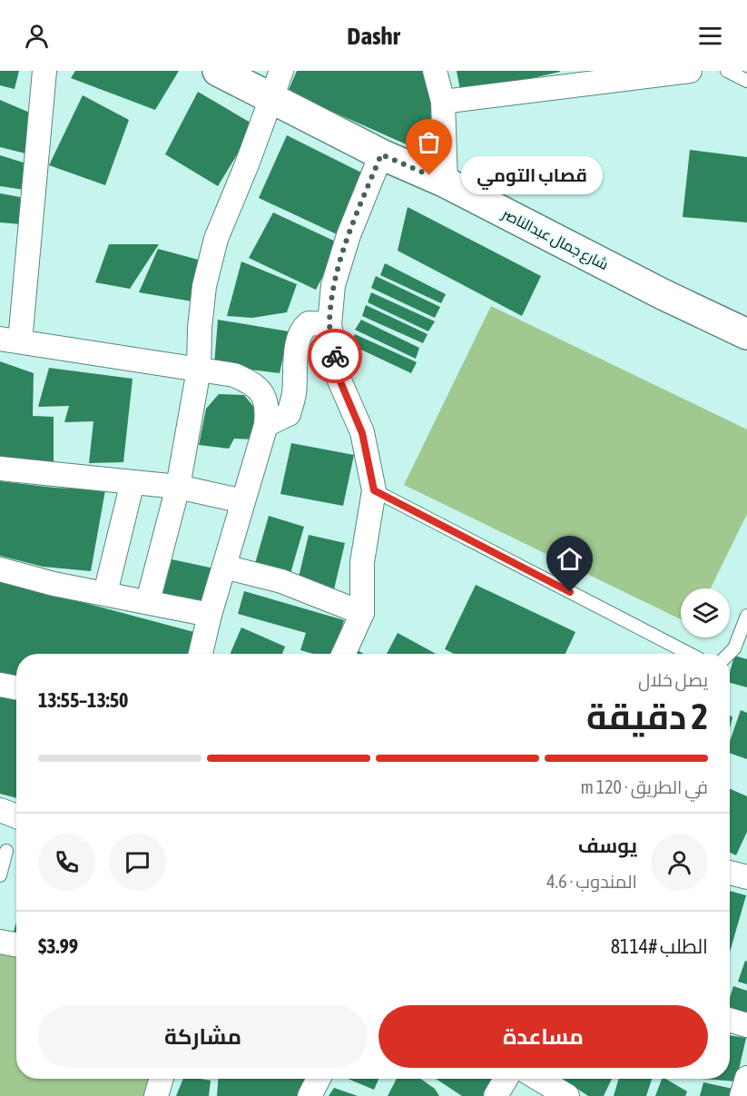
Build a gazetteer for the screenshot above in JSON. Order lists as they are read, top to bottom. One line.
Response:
{"streets":{"main road":["شارع جمال عبدالناصر"]},"places":["قصاب التومي"],"page":{"header":"Dashr","bubble":"قصاب التومي","heading":["2 دقيقة","يصل خلال","13:50–13:55"],"panel":["يوسف","المندوب · 4.6","الطلب #8114","$3.99"],"bar":"في الطريق · 120 m","buttons":["مساعدة","مشاركة"]}}
